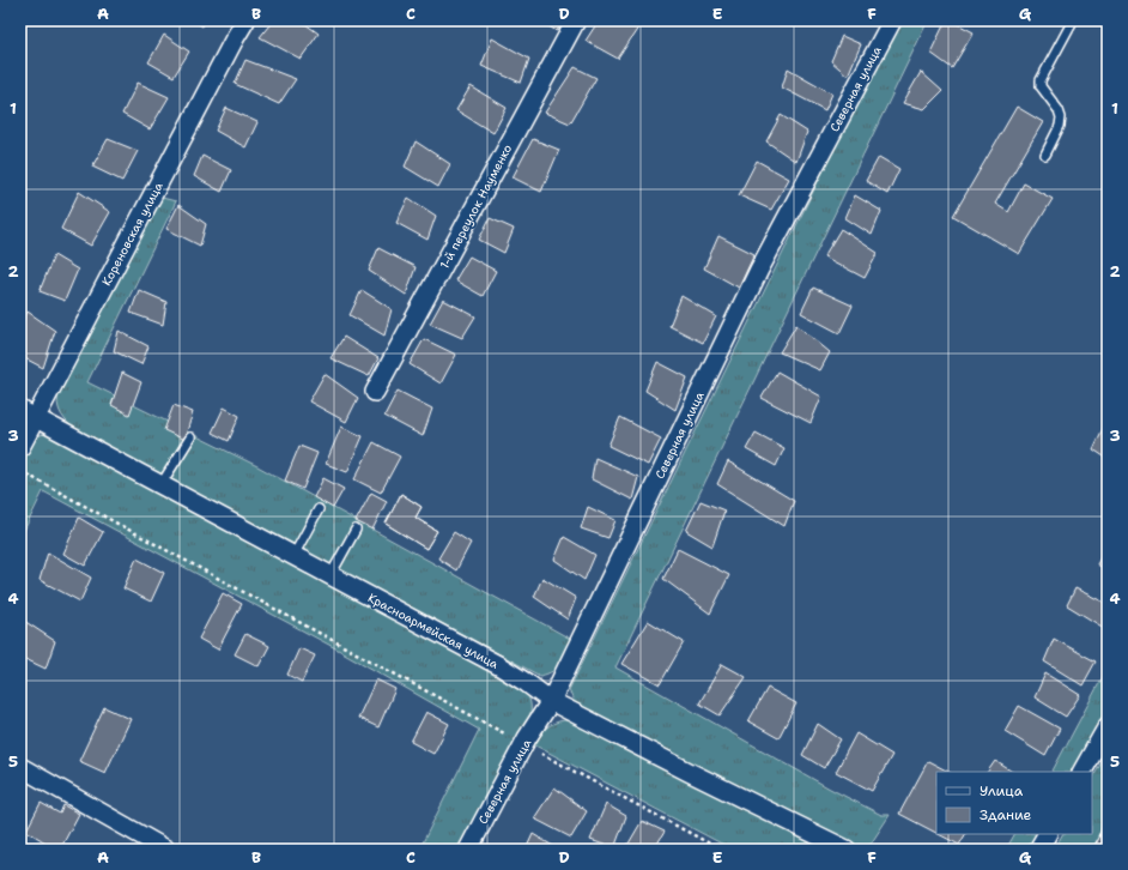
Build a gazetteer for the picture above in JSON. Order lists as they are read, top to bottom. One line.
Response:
{"streets":{"street":["Северная улица","1-й переулок Науменко","Кореновская улица","Красноармейская улица"]},"crossings":[["Северная улица","Красноармейская улица"],["Кореновская улица","Красноармейская улица"]],"legend":["Улица","Здание"],"grid":{"columns":["A","B","C","D","E","F","G"],"rows":["1","2","3","4","5"]}}
